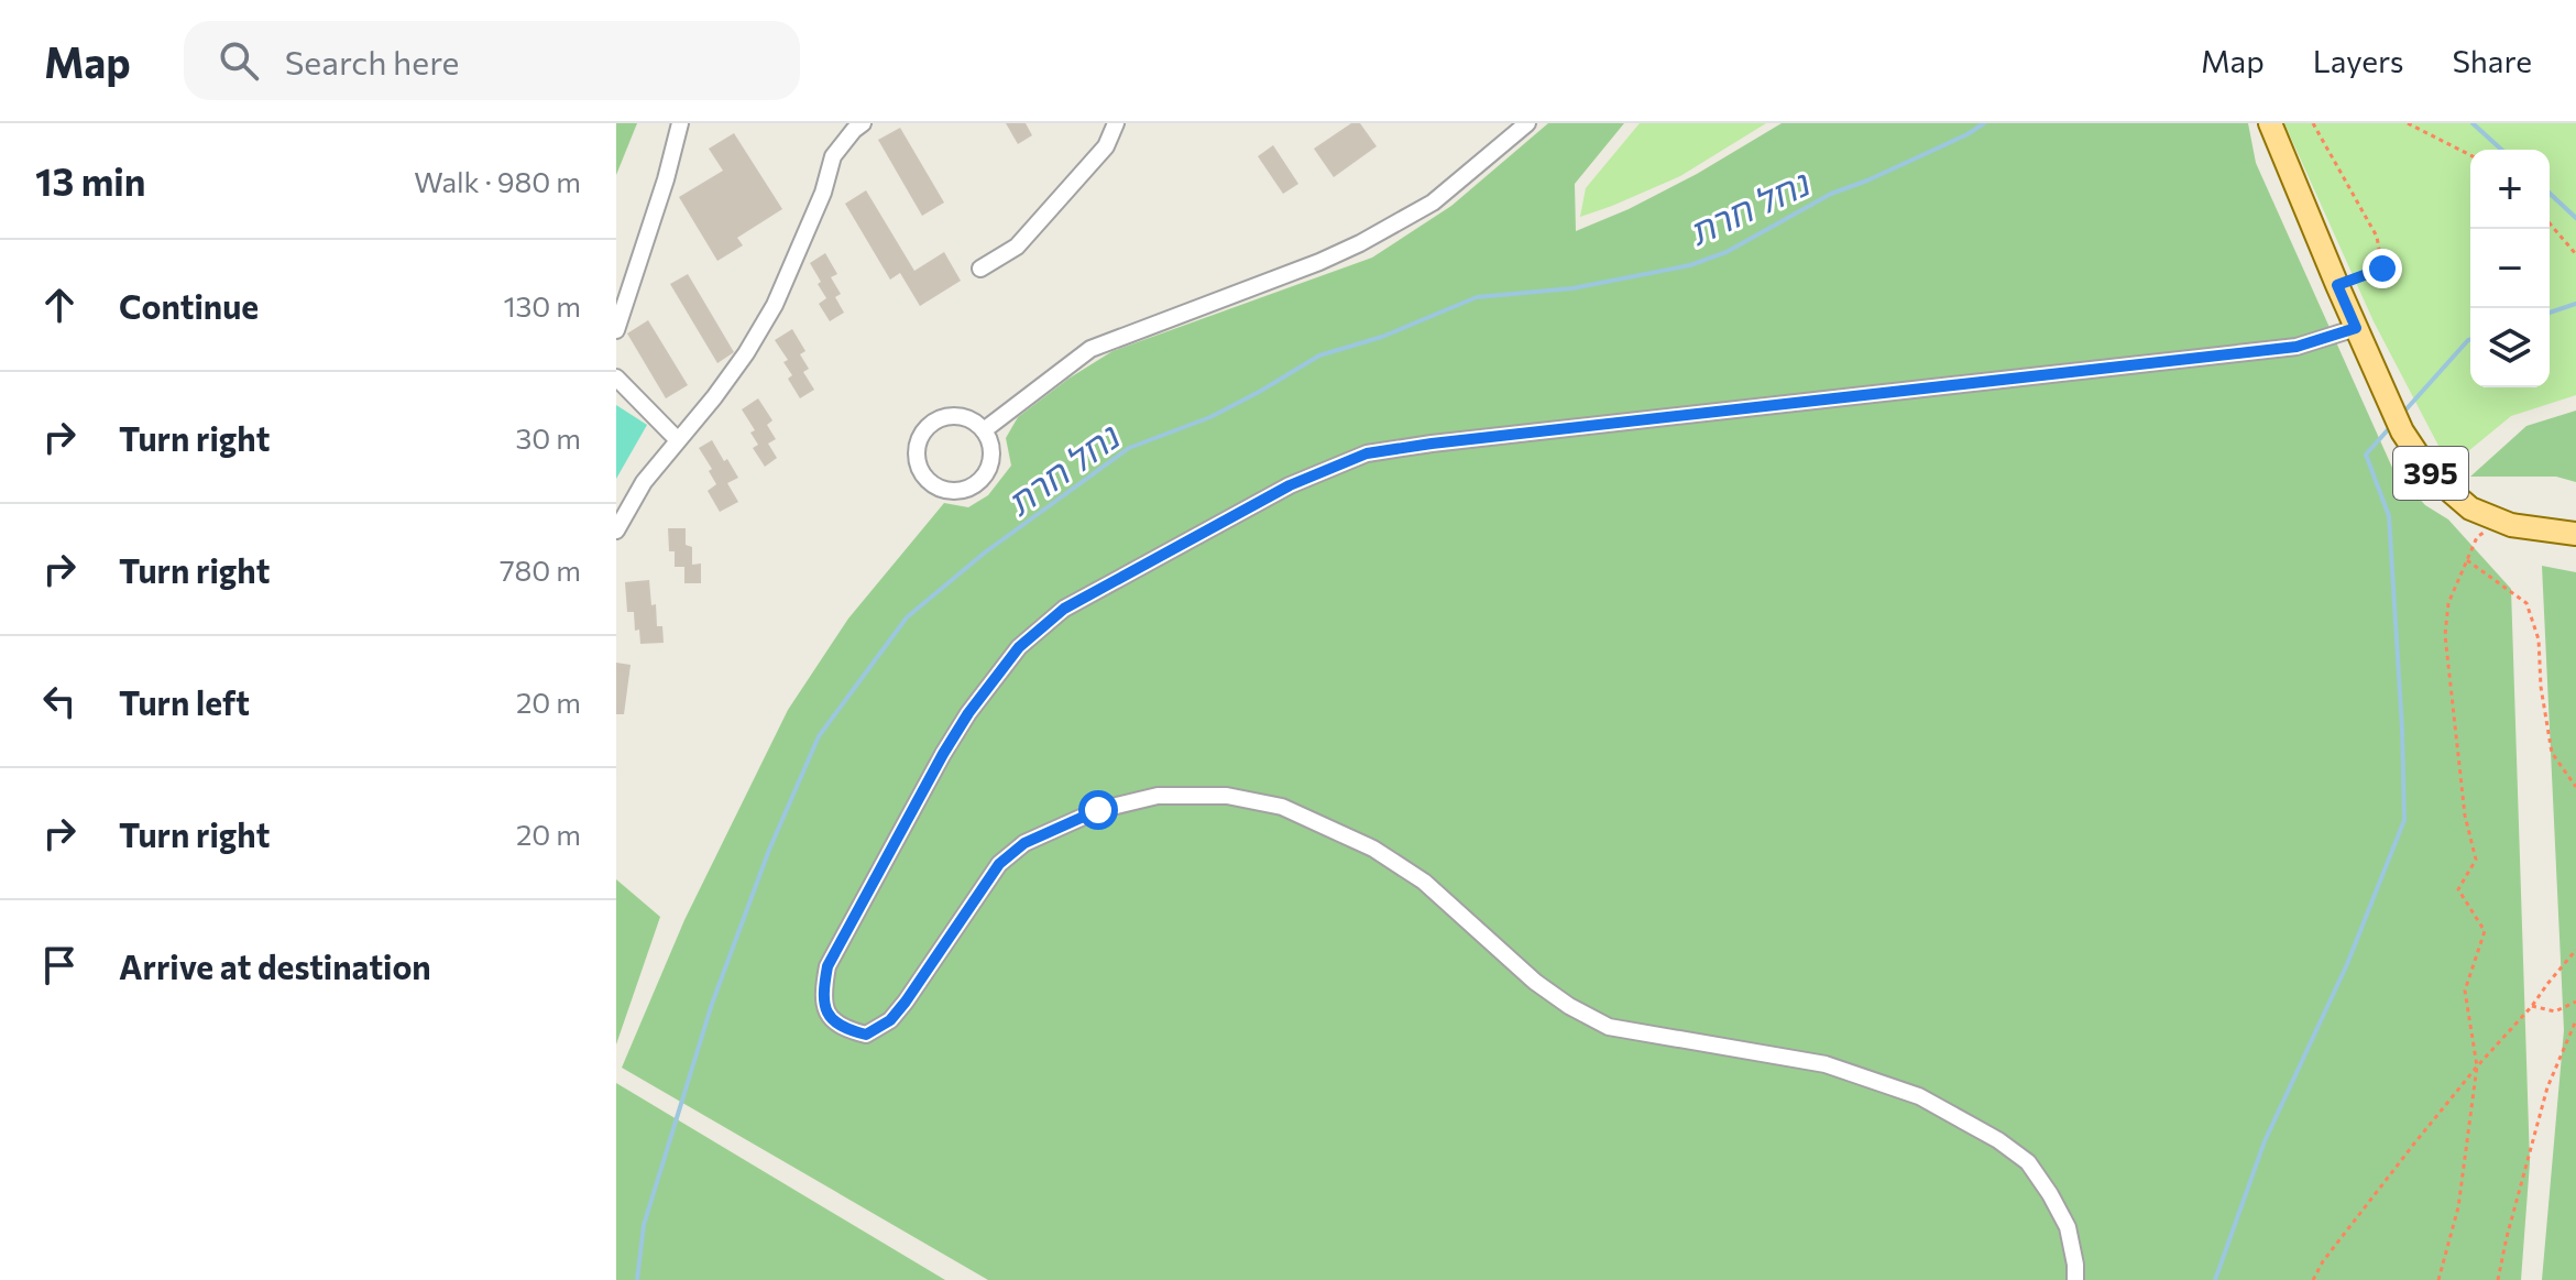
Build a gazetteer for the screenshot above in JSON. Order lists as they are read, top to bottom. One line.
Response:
{"streets":{"main road":["395"]},"water":["נחל חרת"],"page":{"header":"Map","search":"Search here","nav":["Map","Layers","Share"],"heading":["13 min","Walk · 980 m"],"map_buttons":["+","−"],"list":[["Continue","130 m"],["Turn right","30 m"],["Turn right","780 m"],["Turn left","20 m"],["Turn right","20 m"],"Arrive at destination"]}}
